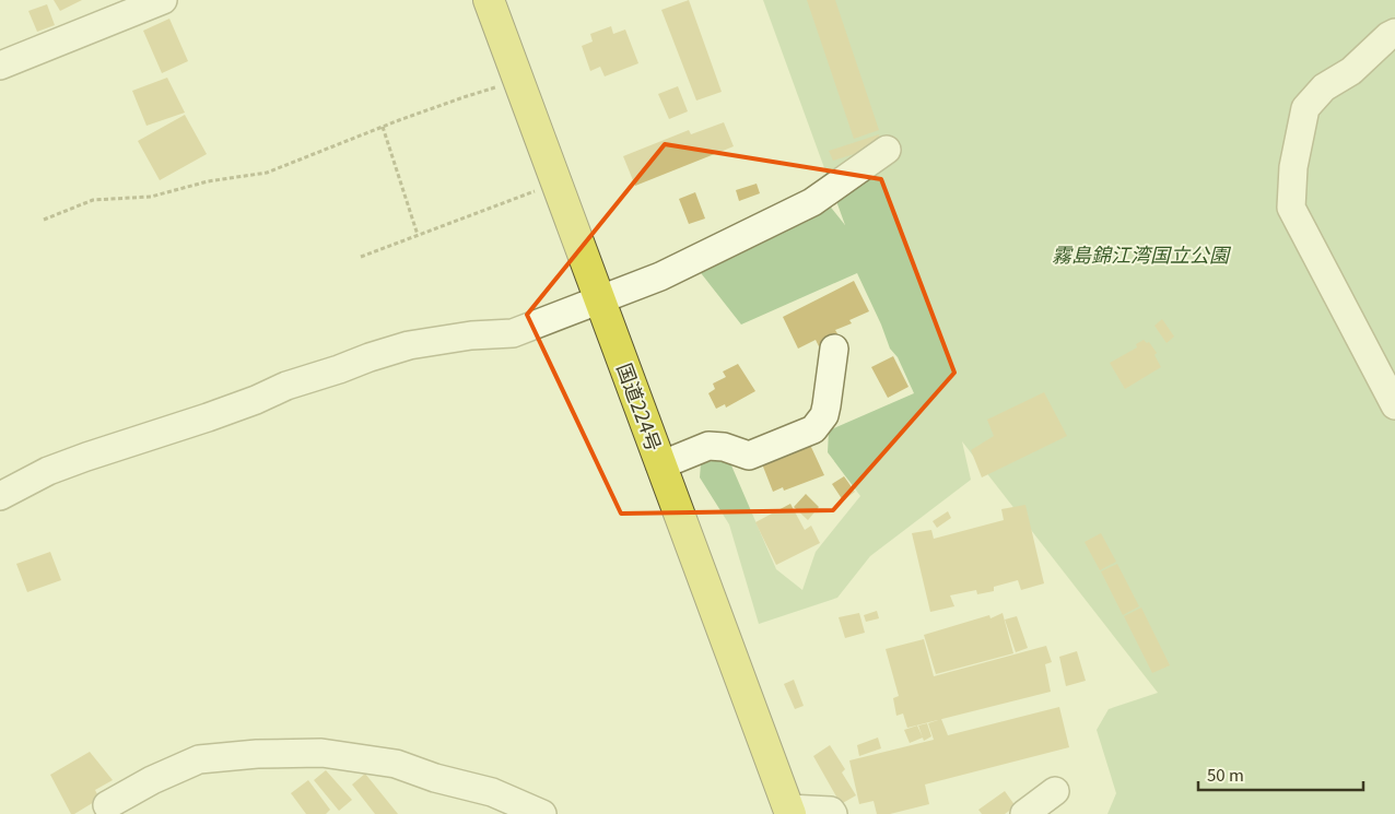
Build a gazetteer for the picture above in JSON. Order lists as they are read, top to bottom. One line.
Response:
{"streets":{"highway":["国道224号"]},"parks":["霧島錦江湾国立公園"],"scale_bar":"50 m"}
